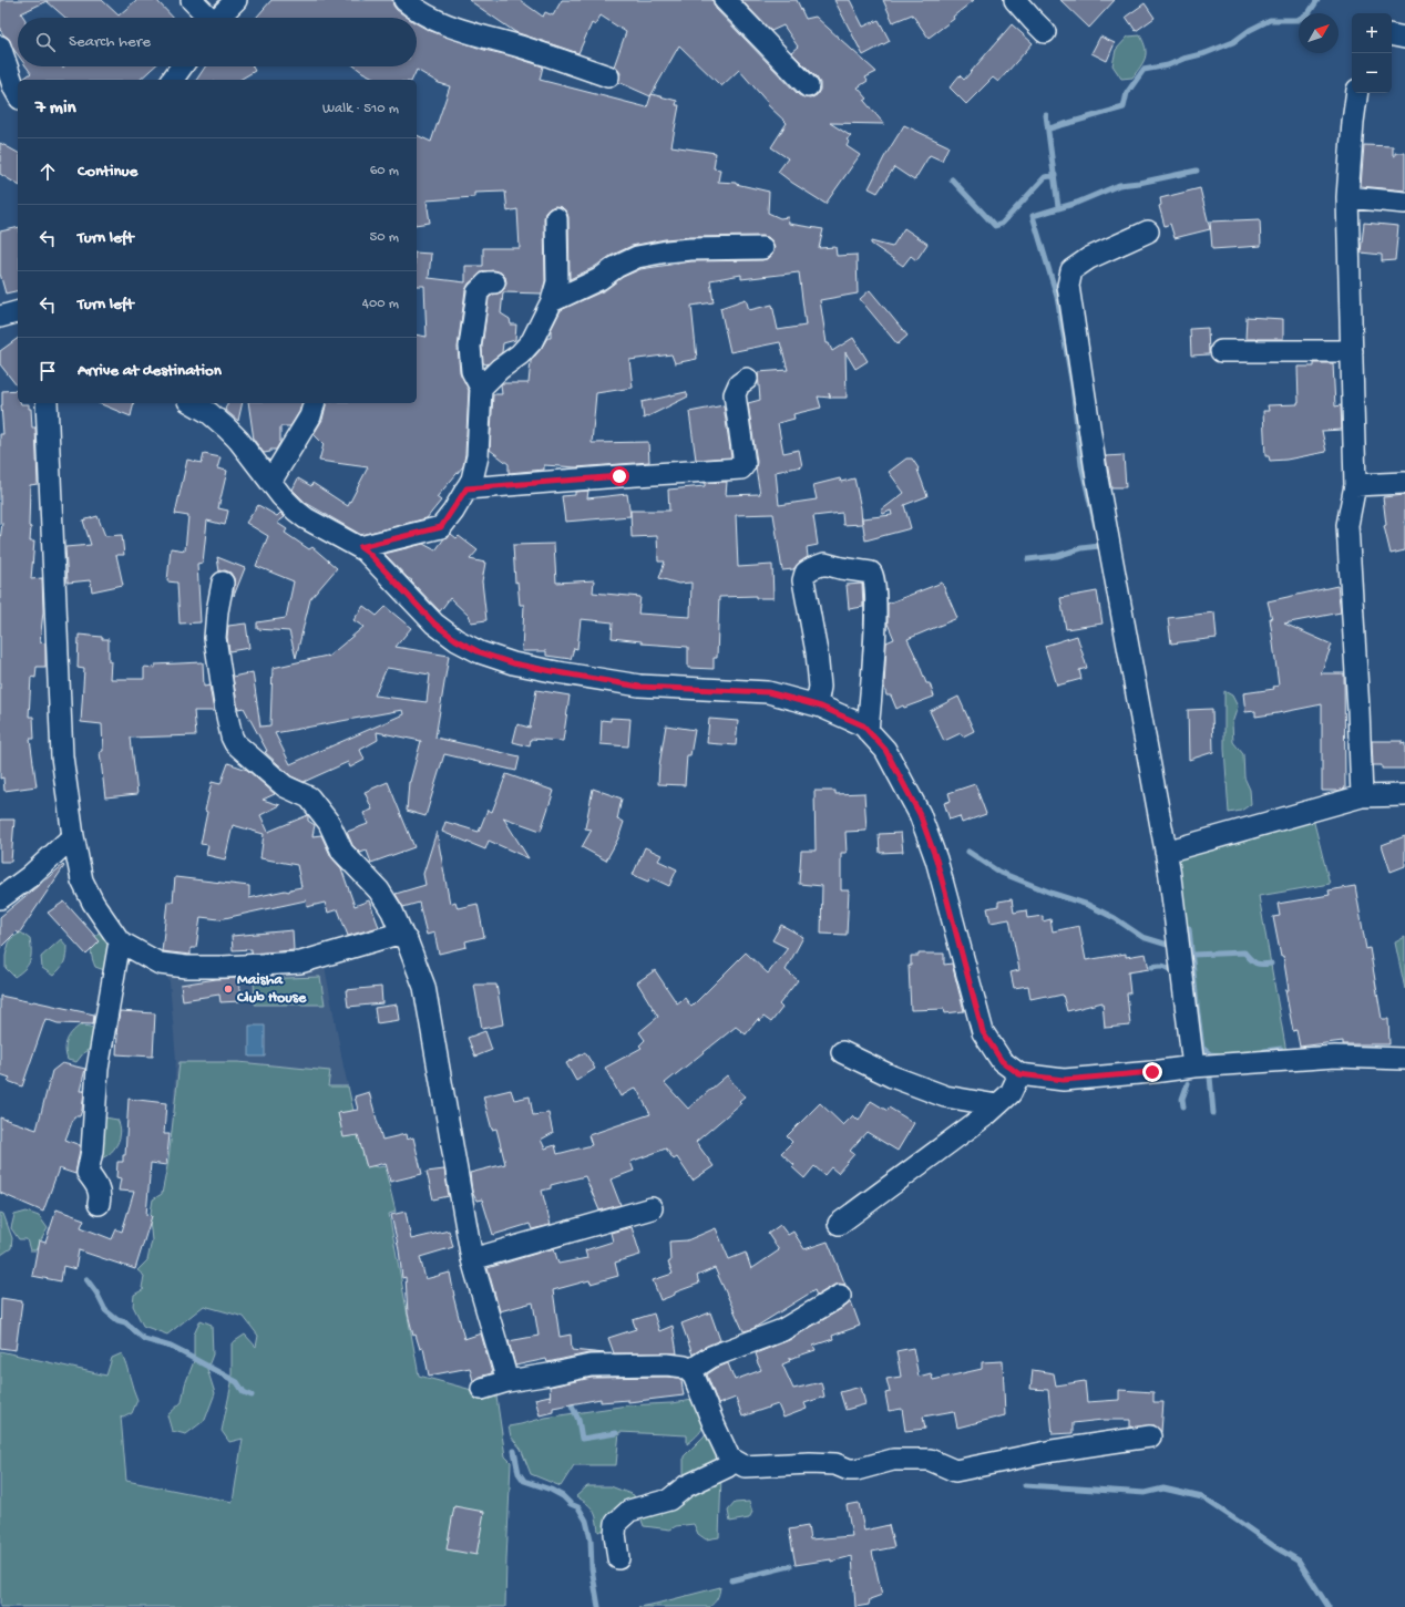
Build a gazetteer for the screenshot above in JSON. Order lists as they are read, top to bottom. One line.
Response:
{"places":["Maisha Club House"],"north":"top right","page":{"map_buttons":["+","−"],"search":"Search here","heading":["7 min","Walk · 510 m"],"list":[["Continue","60 m"],["Turn left","50 m"],["Turn left","400 m"],"Arrive at destination"]}}
